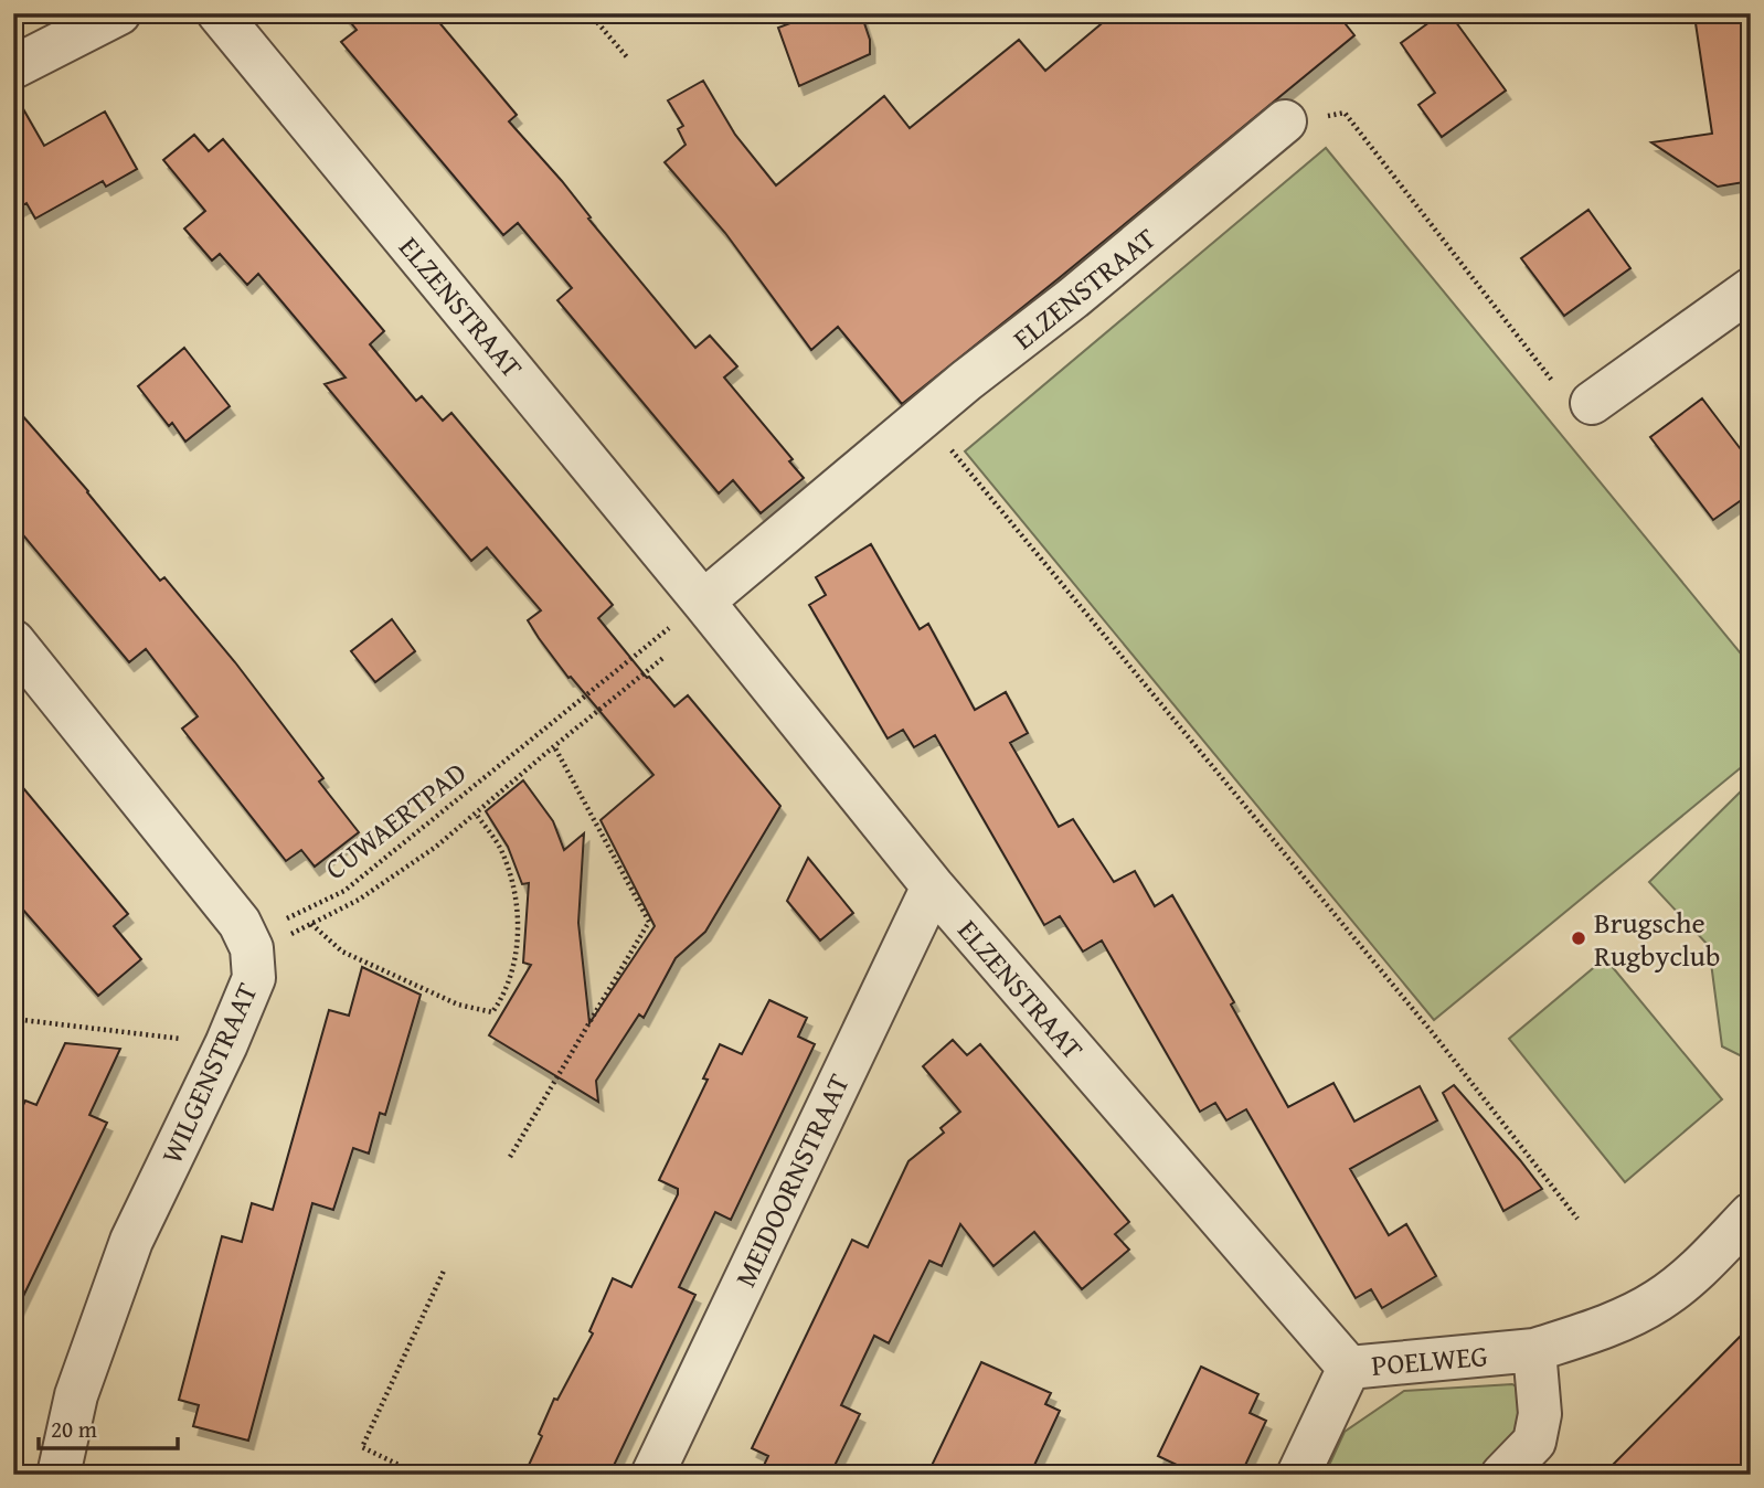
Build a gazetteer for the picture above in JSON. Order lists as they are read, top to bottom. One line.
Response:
{"streets":{"street":["ELZENSTRAAT","WILGENSTRAAT","MEIDOORNSTRAAT","POELWEG"],"path":["CUWAERTPAD"]},"crossings":[["ELZENSTRAAT","CUWAERTPAD"],["ELZENSTRAAT","MEIDOORNSTRAAT"],["ELZENSTRAAT","POELWEG"],["CUWAERTPAD","WILGENSTRAAT"]],"places":["Brugsche Rugbyclub"],"scale_bar":"20 m"}
